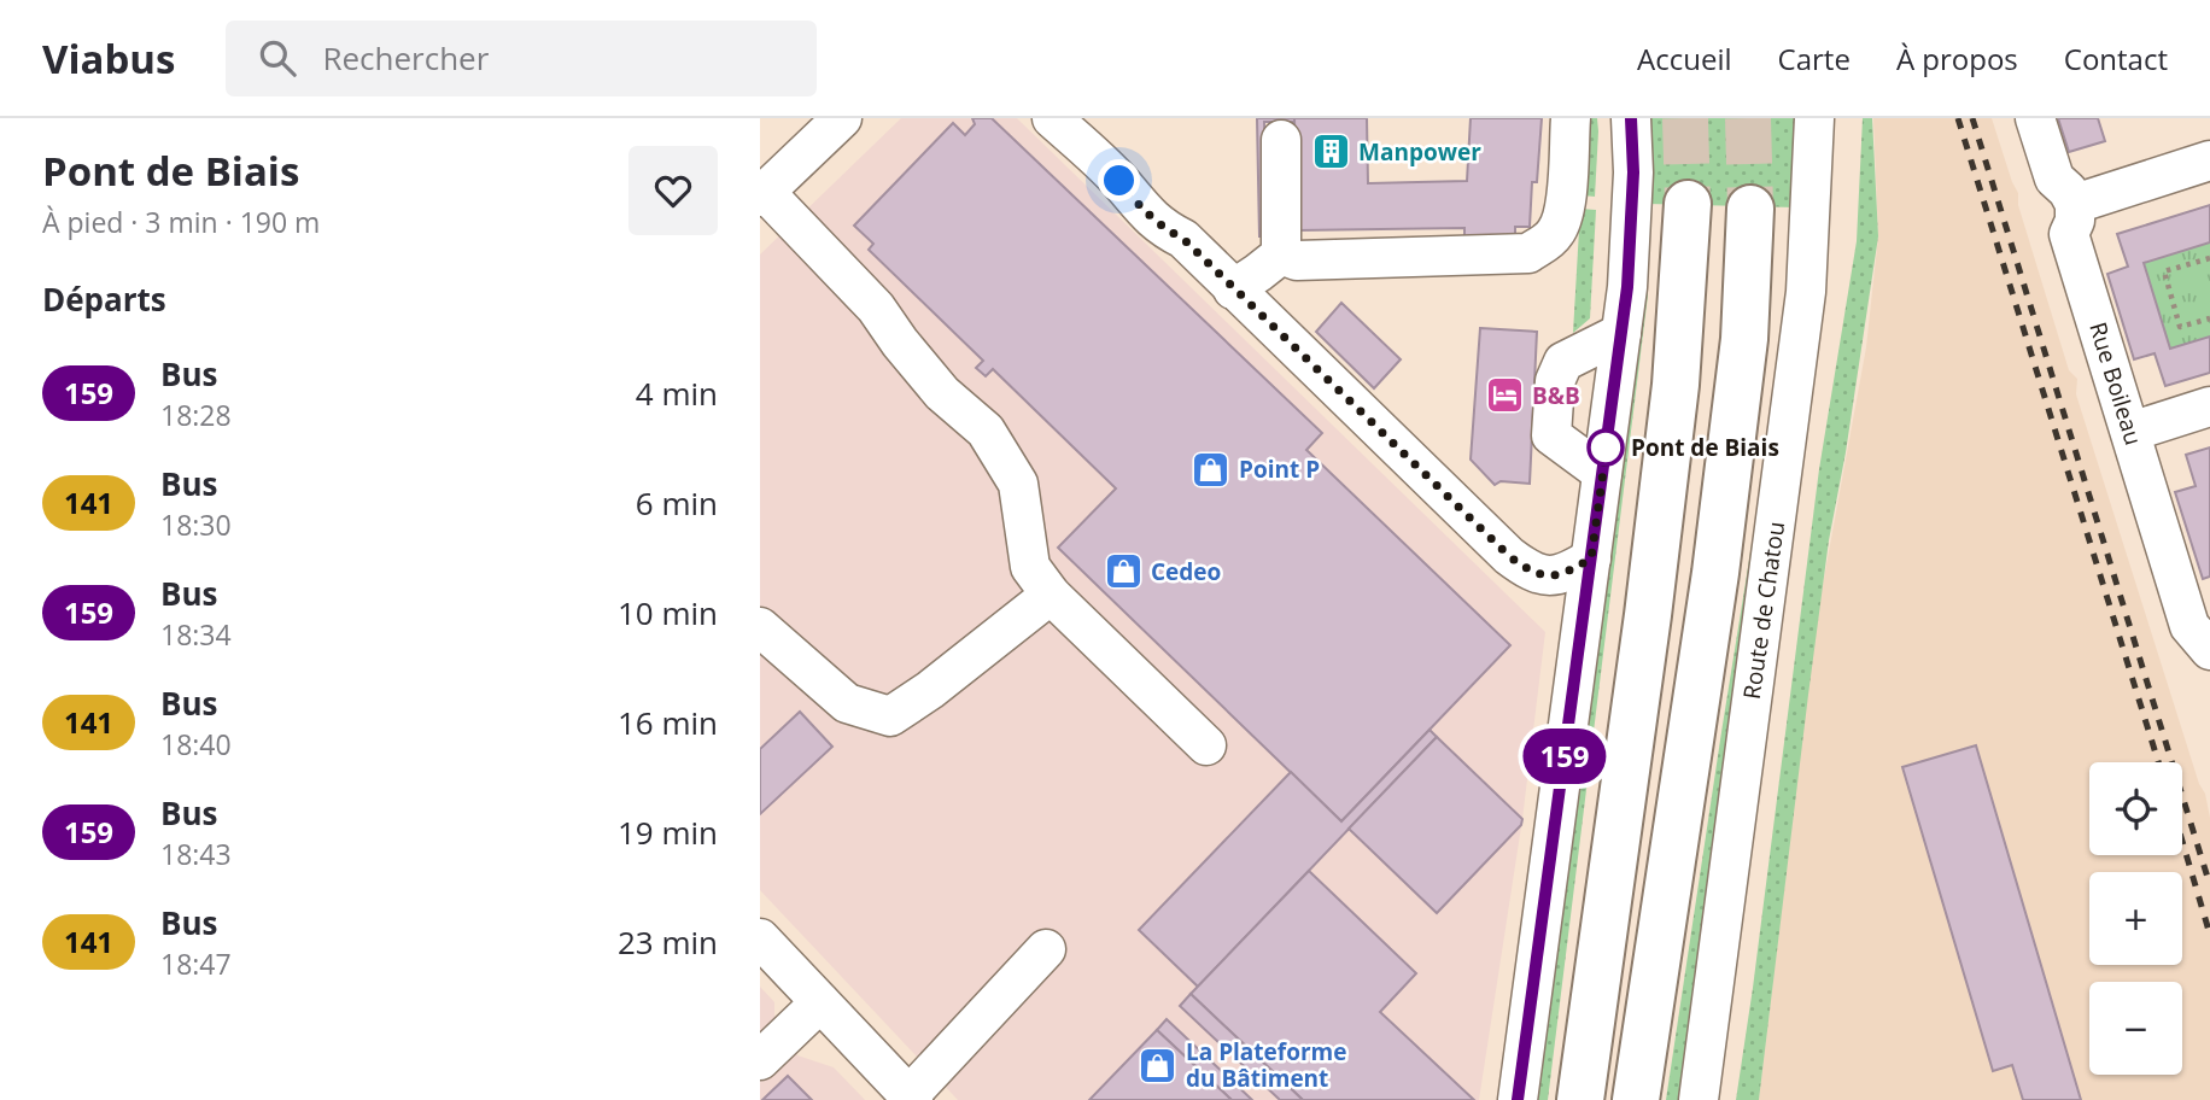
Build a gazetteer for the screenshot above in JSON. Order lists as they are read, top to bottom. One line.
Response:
{"streets":{"street":["Rue Boileau","Route de Chatou"]},"places":{"building":["Manpower"],"hotel":["B&B"],"other":["Pont de Biais"],"shop":["Point P","Cedeo","La Plateforme du Bâtiment"]},"lines":["bus line 159"],"page":{"header":"Viabus","search":"Rechercher","nav":["Accueil","Carte","À propos","Contact"],"heading":[["Pont de Biais","À pied · 3 min · 190 m"],"Départs"],"on_map":"159","list":[{"mark":"159","name":"Bus","note":"18:28","value":"4 min"},{"mark":"141","name":"Bus","note":"18:30","value":"6 min"},{"mark":"159","name":"Bus","note":"18:34","value":"10 min"},{"mark":"141","name":"Bus","note":"18:40","value":"16 min"},{"mark":"159","name":"Bus","note":"18:43","value":"19 min"},{"mark":"141","name":"Bus","note":"18:47","value":"23 min"}],"map_buttons":["+","−"]}}
